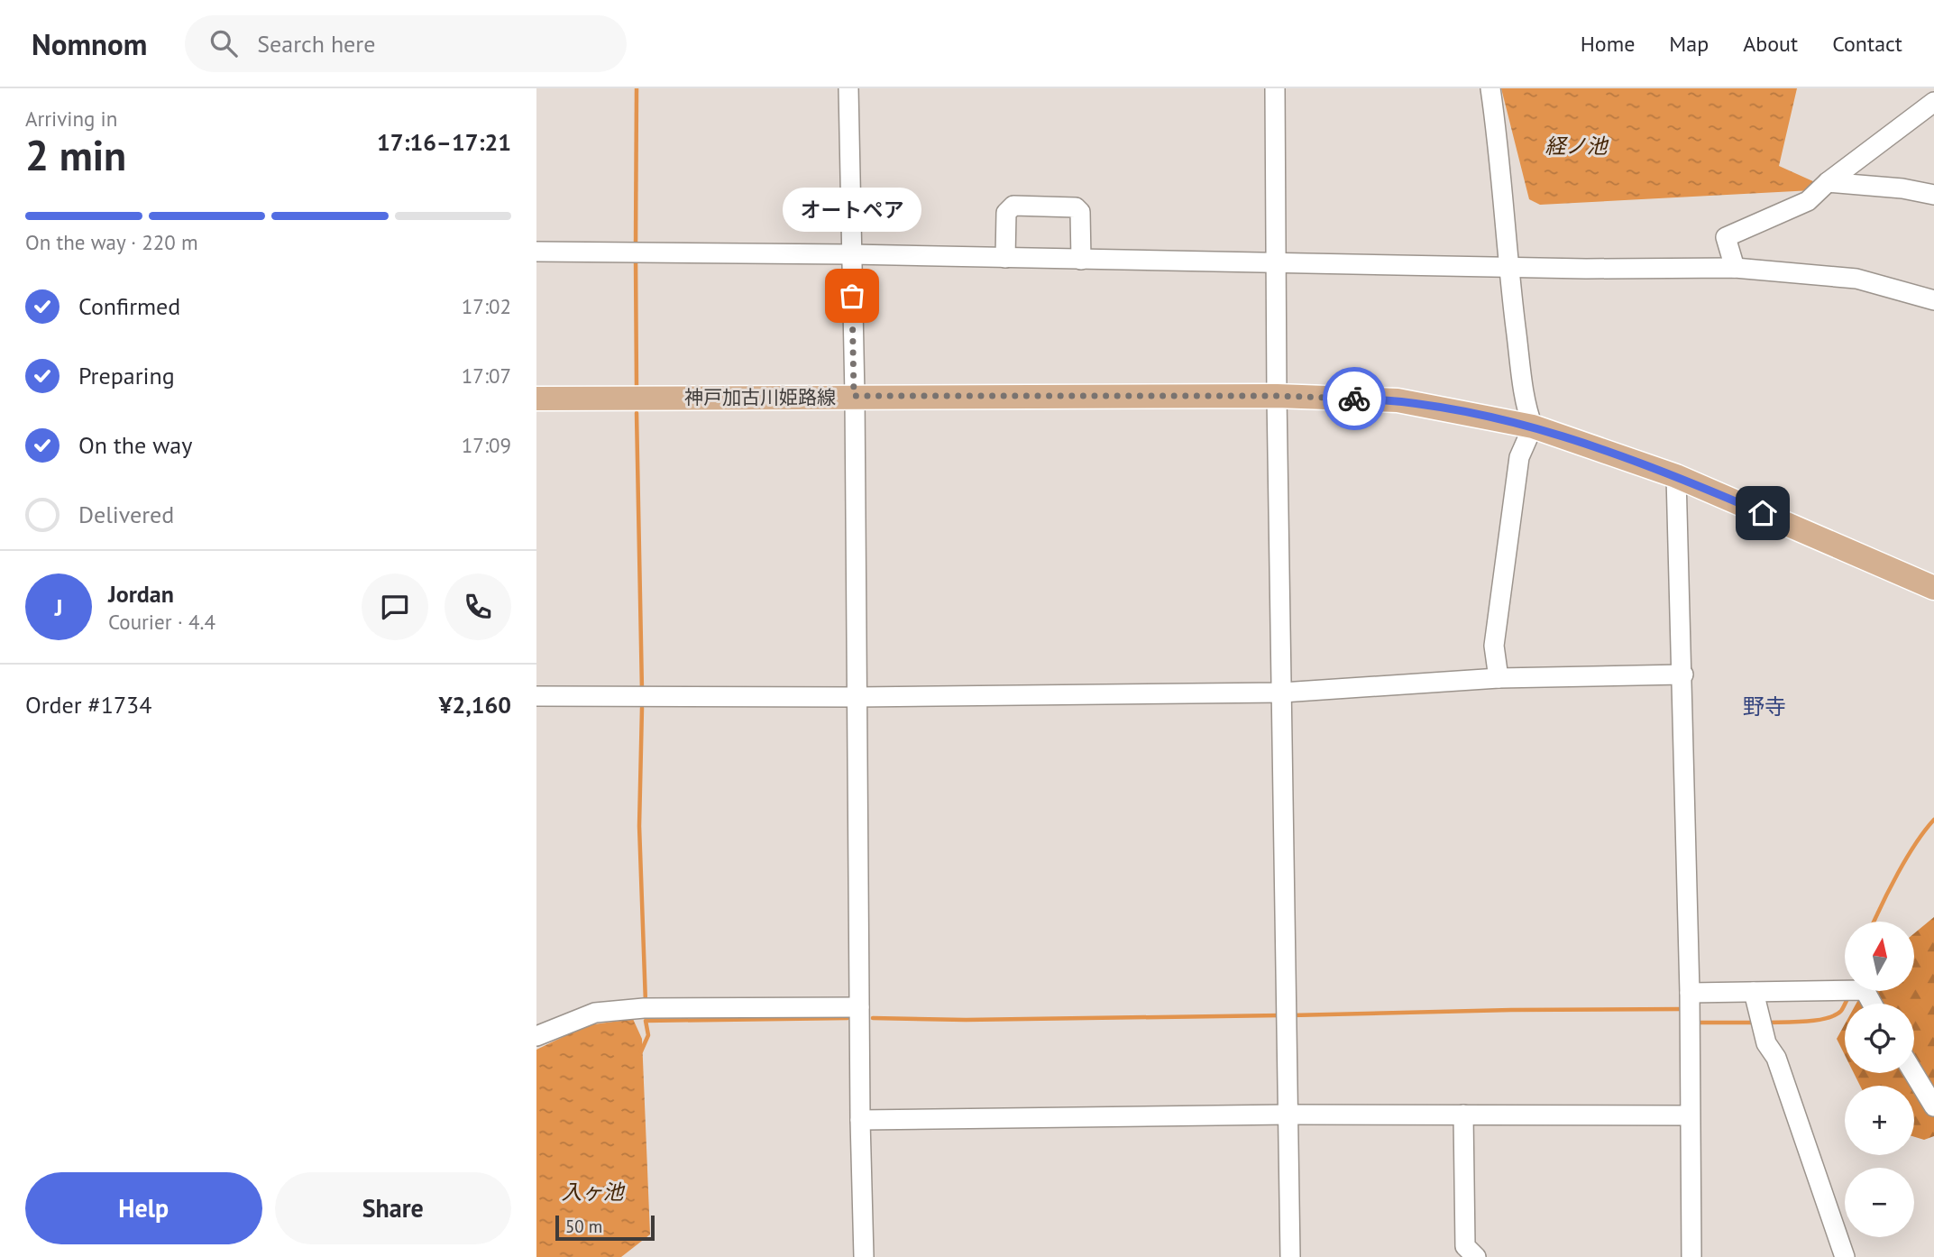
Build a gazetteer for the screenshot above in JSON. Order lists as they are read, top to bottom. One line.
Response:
{"streets":{"main road":["神戸加古川姫路線"]},"districts":["野寺"],"water":["経ノ池","入ヶ池"],"places":["オートペア"],"scale_bar":"50 m","north":"top","page":{"header":"Nomnom","search":"Search here","nav":["Home","Map","About","Contact"],"heading":["2 min","Arriving in","17:16–17:21"],"panel":["Jordan","Courier · 4.4","Order #1734","¥2,160"],"bubble":"オートペア","bar":"On the way · 220 m","list":[["Confirmed","17:02"],["Preparing","17:07"],["On the way","17:09"],"Delivered"],"round":"J","map_buttons":["+","−"],"buttons":["Help","Share"],"scale":"50 m"}}
